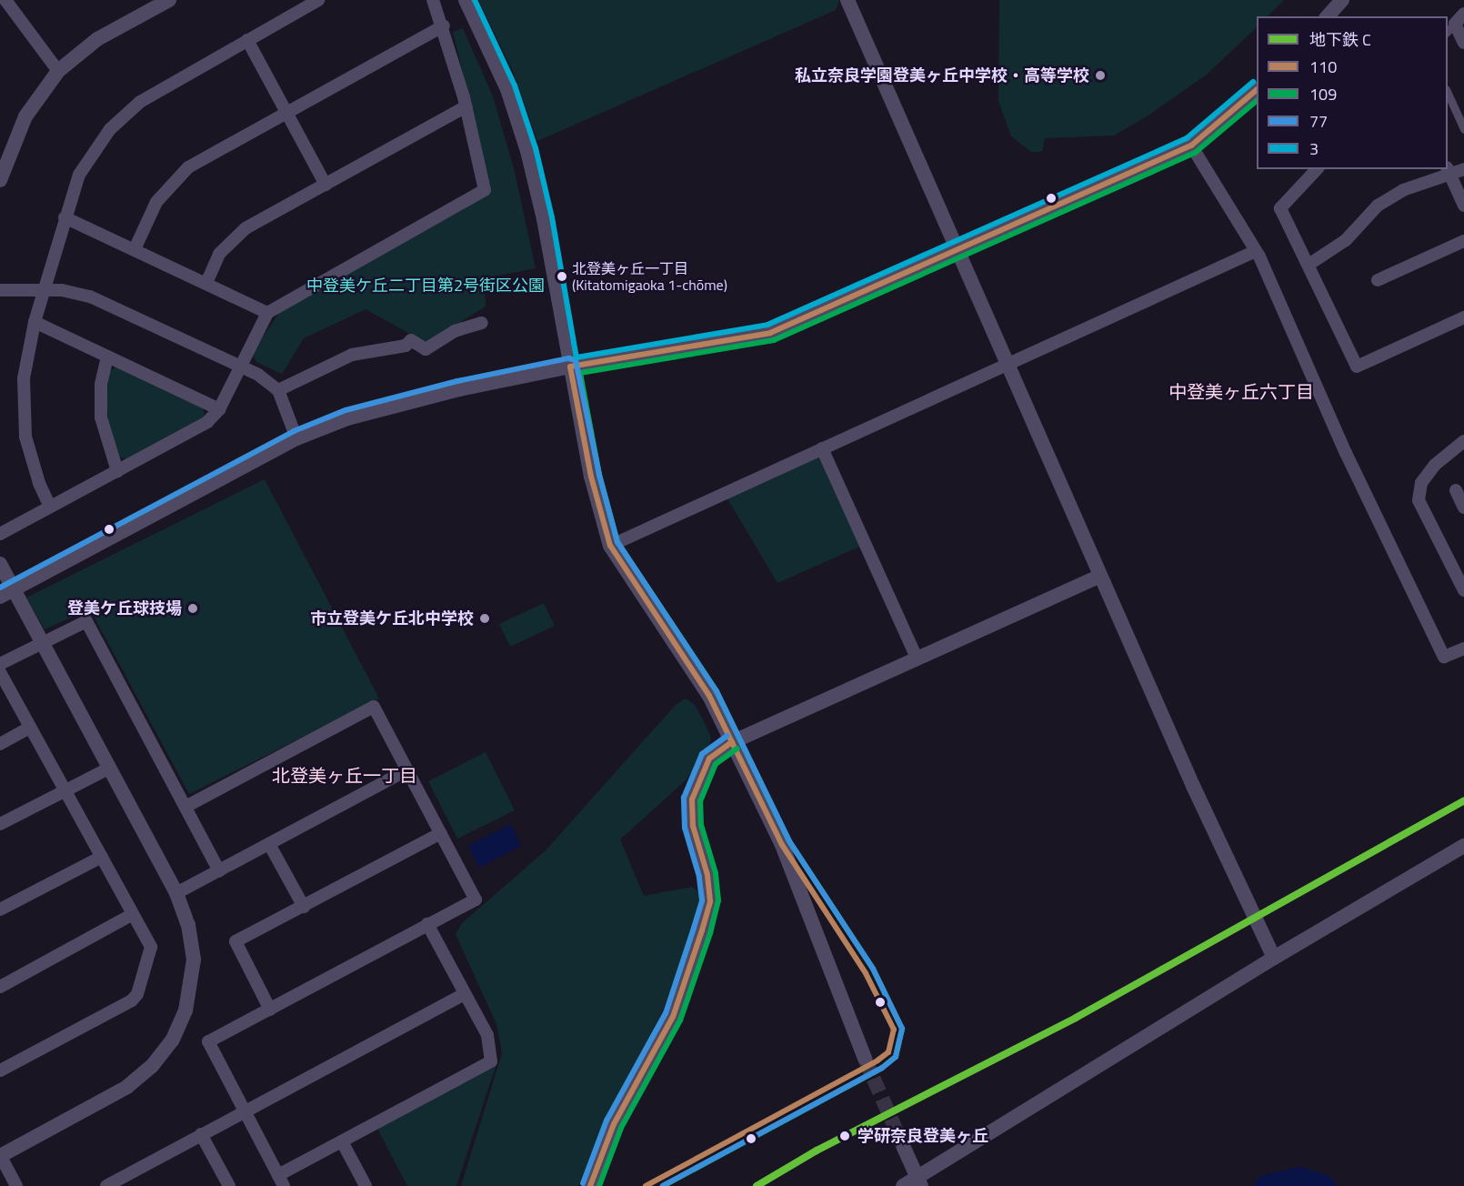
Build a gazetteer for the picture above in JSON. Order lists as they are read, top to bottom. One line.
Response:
{"districts":["中登美ヶ丘六丁目","北登美ヶ丘一丁目"],"parks":["中登美ケ丘二丁目第2号街区公園"],"places":["私立奈良学園登美ヶ丘中学校・高等学校","北登美ヶ丘一丁目 (Kitatomigaoka 1-chōme)","登美ケ丘球技場","市立登美ケ丘北中学校","学研奈良登美ヶ丘"],"lines":["transit line 3","transit line 110","transit line 109","transit line 77","metro line C"],"legend":["地下鉄 C","110","109","77","3"]}
